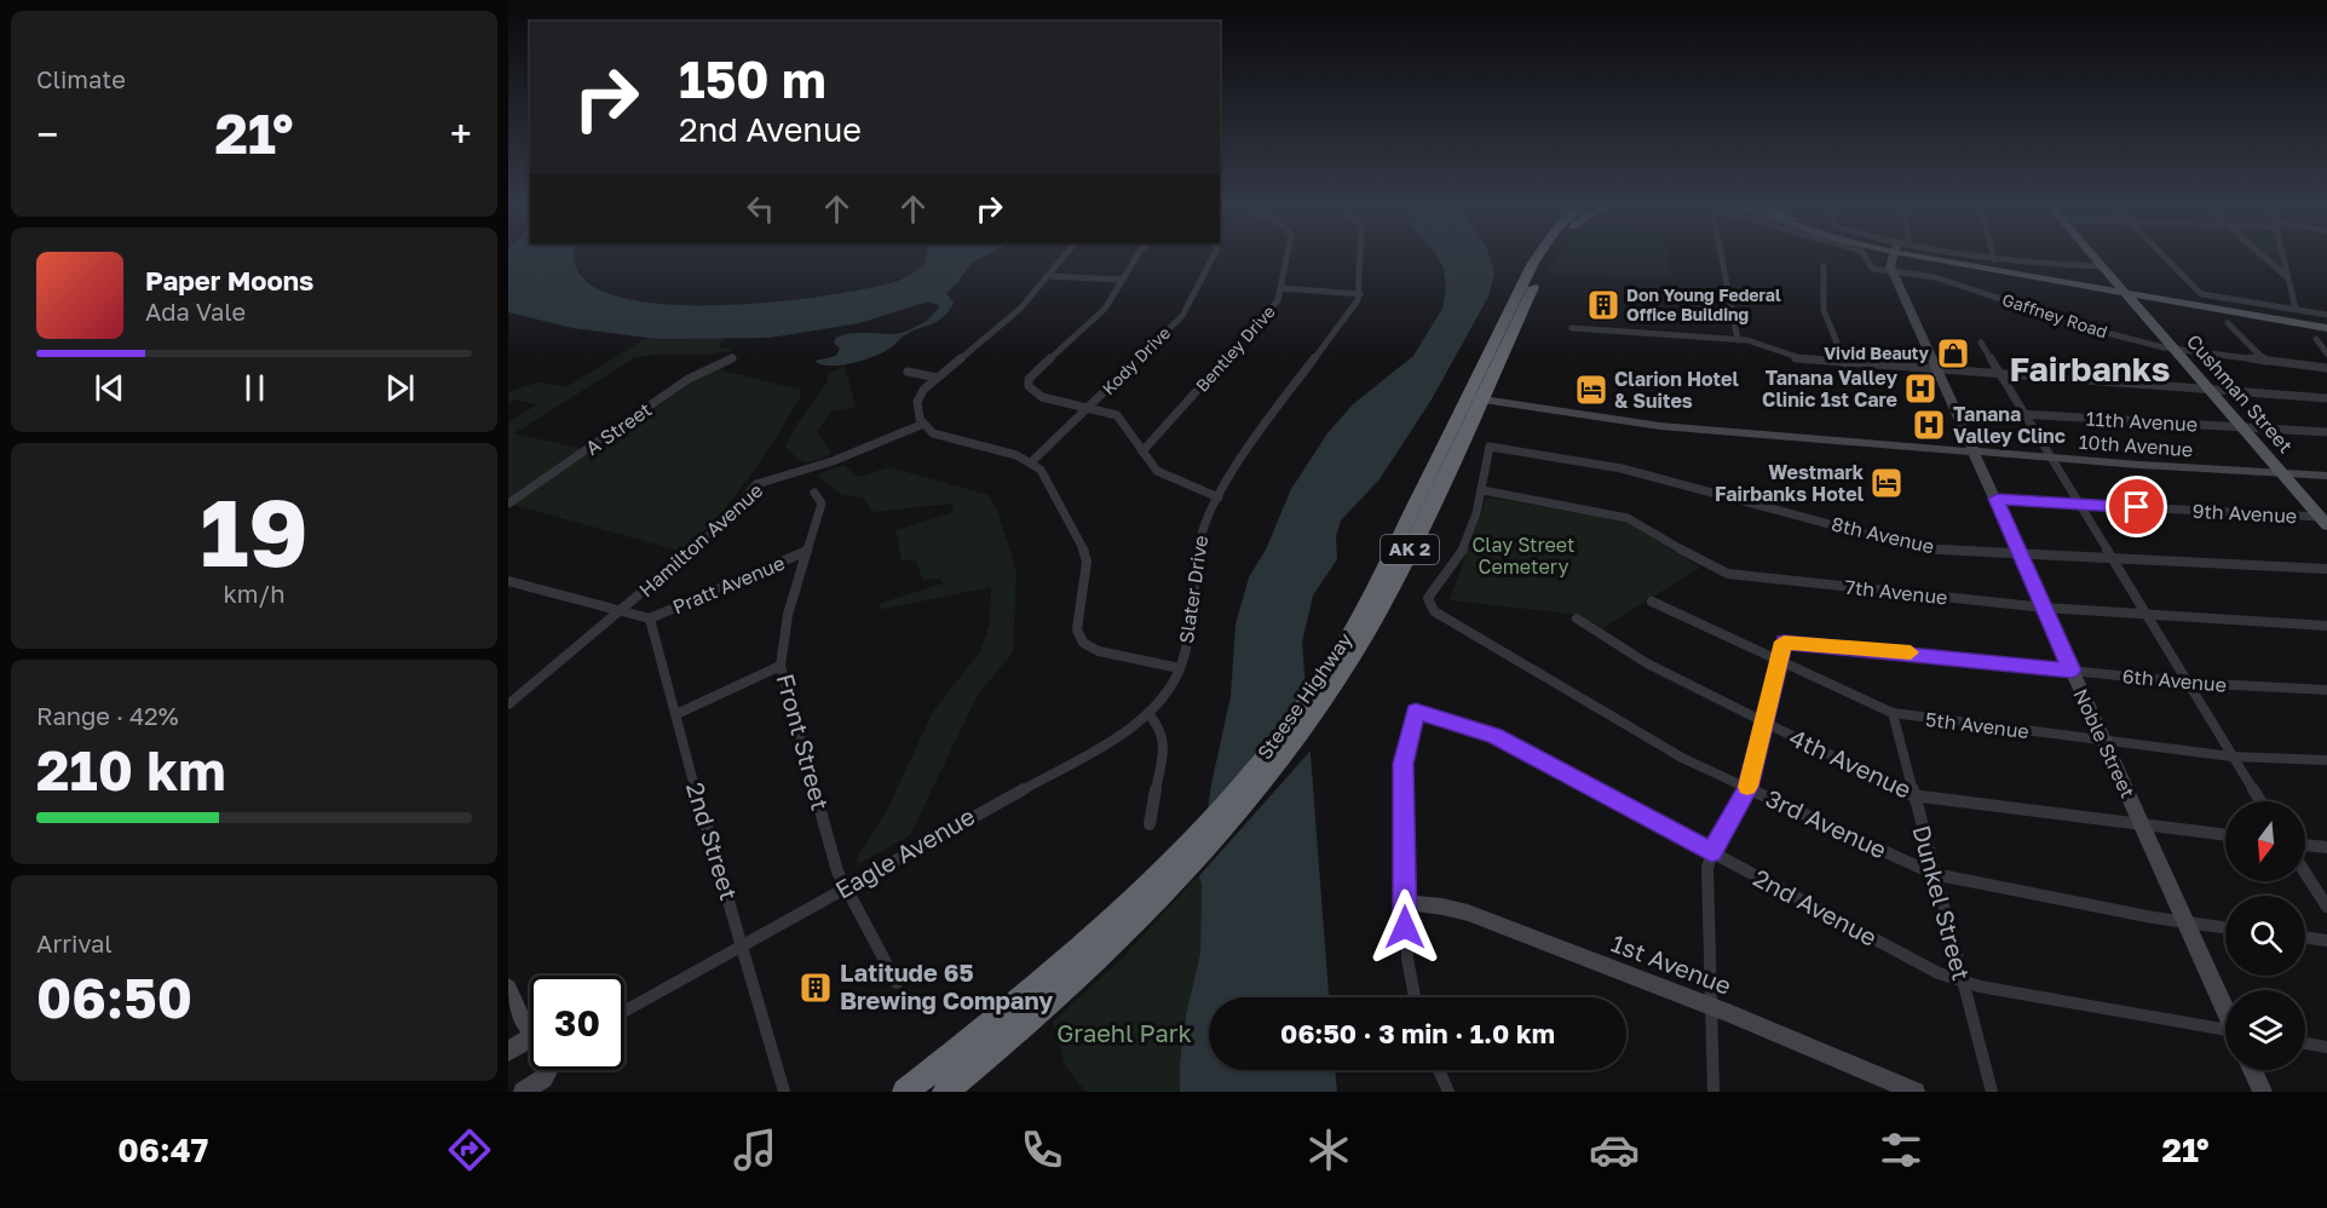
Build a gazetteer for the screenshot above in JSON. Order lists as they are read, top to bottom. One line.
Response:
{"streets":{"highway":["AK 2","Steese Highway"],"main road":["Cushman Street"],"street":["Gaffney Road","Bentley Drive","Kody Drive","11th Avenue","A Street","10th Avenue","9th Avenue","8th Avenue","Hamilton Avenue","Pratt Avenue","Slater Drive","7th Avenue","6th Avenue","5th Avenue","Front Street","Noble Street","4th Avenue","3rd Avenue","2nd Street","Eagle Avenue","Dunkel Street","2nd Avenue","1st Avenue"]},"crossings":[["Gaffney Road","Cushman Street"],["Gaffney Road","Noble Street"],["Kody Drive","Slater Drive"],["Cushman Street","11th Avenue"],["Cushman Street","10th Avenue"],["Cushman Street","9th Avenue"],["11th Avenue","Noble Street"],["10th Avenue","Steese Highway"],["10th Avenue","Noble Street"],["9th Avenue","Noble Street"],["8th Avenue","7th Avenue"],["8th Avenue","Noble Street"],["8th Avenue","3rd Avenue"],["Pratt Avenue","Front Street"],["Pratt Avenue","2nd Street"],["Slater Drive","Eagle Avenue"],["7th Avenue","Noble Street"],["7th Avenue","3rd Avenue"],["6th Avenue","5th Avenue"],["6th Avenue","Noble Street"],["5th Avenue","Noble Street"],["5th Avenue","Dunkel Street"],["Front Street","Eagle Avenue"],["Noble Street","4th Avenue"],["Noble Street","3rd Avenue"],["4th Avenue","Dunkel Street"],["3rd Avenue","Dunkel Street"],["2nd Street","Eagle Avenue"],["Dunkel Street","2nd Avenue"],["2nd Avenue","1st Avenue"]],"districts":["Fairbanks"],"parks":["Clay Street Cemetery","Graehl Park"],"places":{"building":["Don Young Federal Office Building","Latitude 65 Brewing Company"],"shop":["Vivid Beauty"],"hospital":["Tanana Valley Clinic 1st Care","Tanana Valley Clinc"],"hotel":["Clarion Hotel & Suites","Westmark Fairbanks Hotel"]},"north":"bottom","page":{"tile":["Climate",["19","km/h"],["Range · 42%","210 km"],["Arrival","06:50"]],"turn":["150 m","2nd Avenue"],"heat":["−","21°","+"],"song":["Paper Moons","Ada Vale"],"limit":"30","trip":"06:50 · 3 min · 1.0 km","tabs":["06:47","21°"]}}
